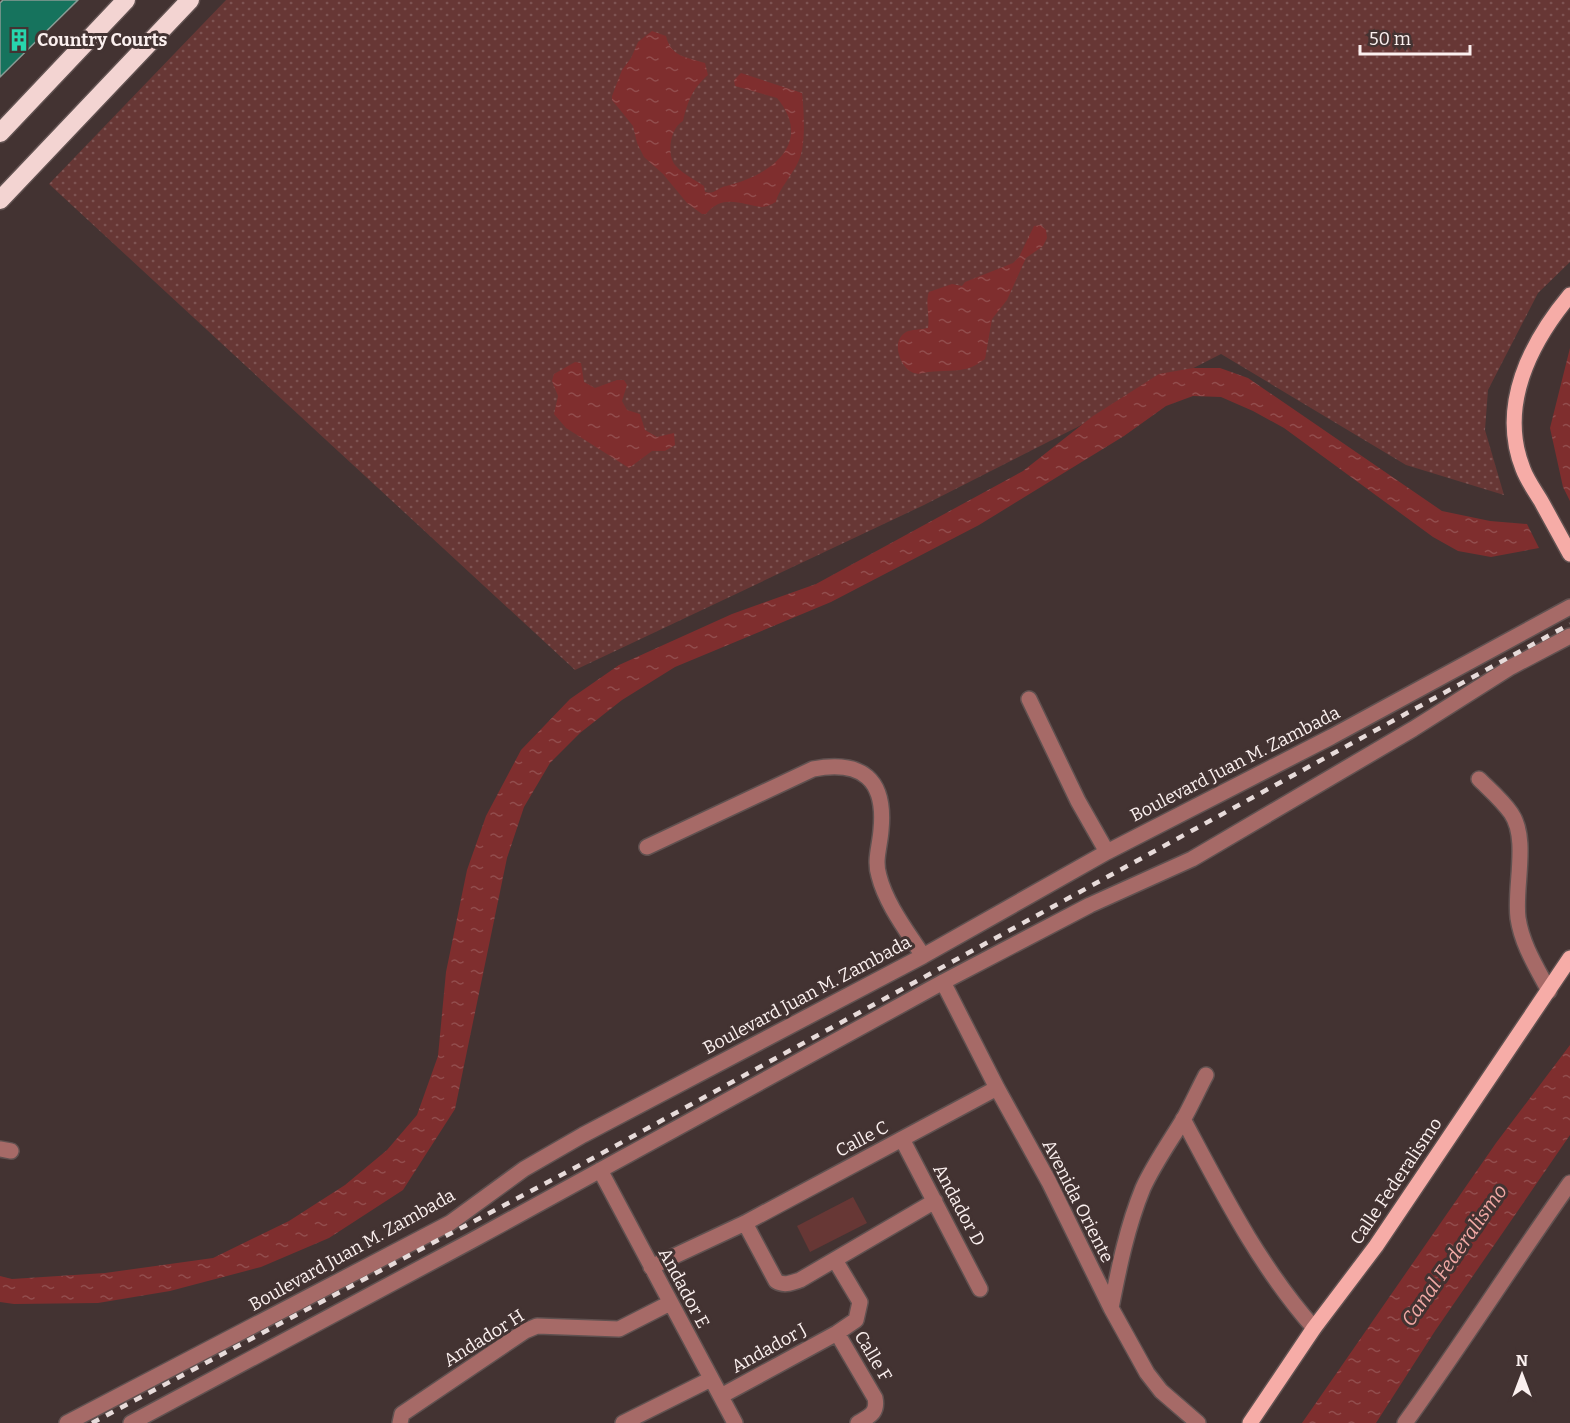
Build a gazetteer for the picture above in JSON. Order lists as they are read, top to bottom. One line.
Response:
{"streets":{"main road":["Calle Federalismo"],"street":["Boulevard Juan M. Zambada","Calle C","Avenida Oriente","Andador D","Andador E","Andador H","Andador J","Calle F"]},"crossings":[["Calle C","Avenida Oriente"],["Calle C","Andador D"],["Calle C","Andador E"],["Andador E","Andador H"],["Andador E","Andador J"],["Andador J","Calle F"]],"water":["Canal Federalismo"],"places":{"building":["Country Courts"]},"scale_bar":"50 m","north":"top"}
